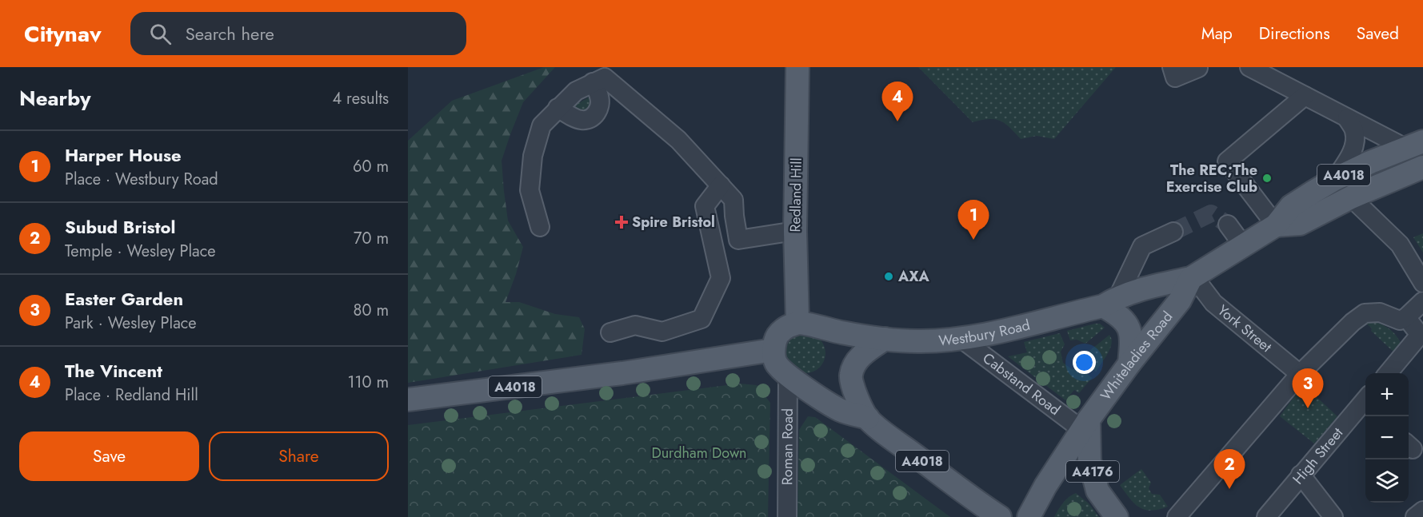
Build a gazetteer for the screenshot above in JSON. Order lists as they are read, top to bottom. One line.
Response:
{"streets":{"main road":["A4018","Redland Hill","Westbury Road","Whiteladies Road","A4176"],"street":["York Street","Cabstand Road","Roman Road","High Street"]},"crossings":[["A4018","York Street"],["A4018","Westbury Road"],["A4018","Whiteladies Road"],["A4018","Roman Road"],["Redland Hill","Westbury Road"],["York Street","Westbury Road"],["York Street","Whiteladies Road"],["Westbury Road","Whiteladies Road"],["Westbury Road","Cabstand Road"],["Whiteladies Road","Cabstand Road"],["Whiteladies Road","A4176"],["Cabstand Road","A4176"]],"parks":["Durdham Down"],"places":{"other":["The REC;The Exercise Club","AXA"],"health":["Spire Bristol"]},"page":{"header":"Citynav","search":"Search here","nav":["Map","Directions","Saved"],"heading":["Nearby","4 results"],"pins":["4","1","3","2"],"list":[{"mark":"1","name":"Harper House","note":"Place · Westbury Road","value":"60 m"},{"mark":"2","name":"Subud Bristol","note":"Temple · Wesley Place","value":"70 m"},{"mark":"3","name":"Easter Garden","note":"Park · Wesley Place","value":"80 m"},{"mark":"4","name":"The Vincent","note":"Place · Redland Hill","value":"110 m"}],"map_buttons":["+","−"],"buttons":["Save","Share"]}}
